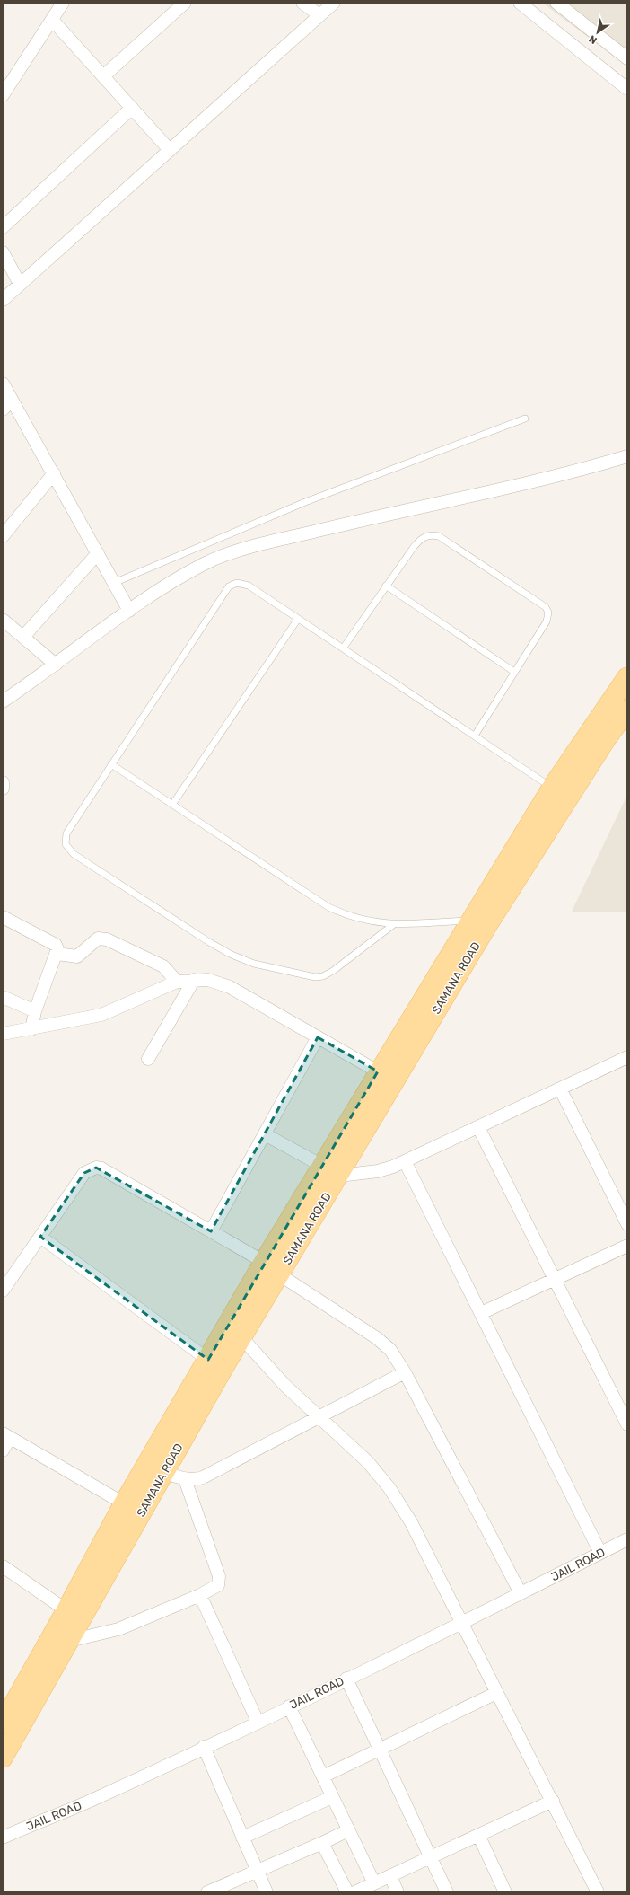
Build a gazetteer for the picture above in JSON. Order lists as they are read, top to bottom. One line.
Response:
{"streets":{"main road":["SAMANA ROAD"],"street":["JAIL ROAD"]},"north":"bottom left"}
